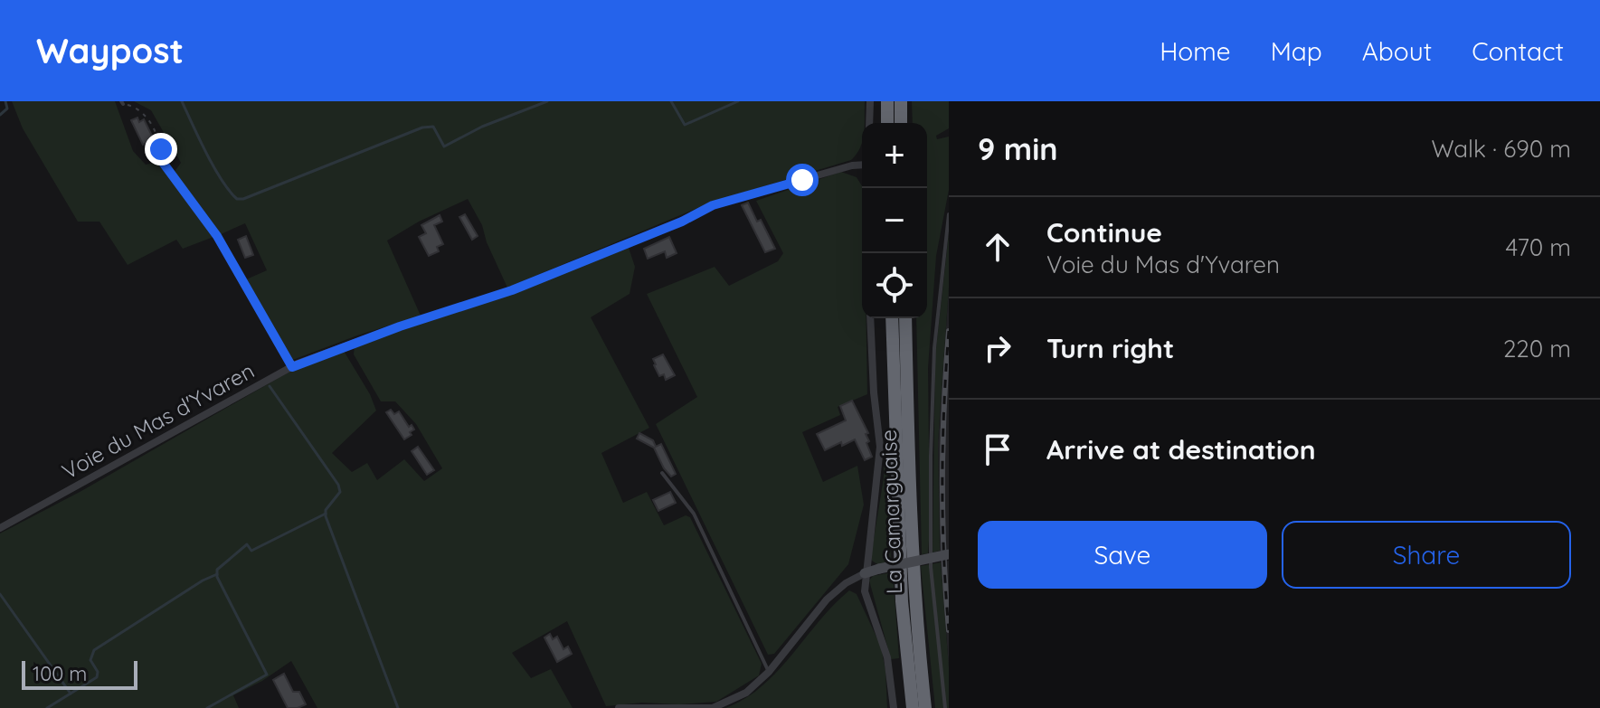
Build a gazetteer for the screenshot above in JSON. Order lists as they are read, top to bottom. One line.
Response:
{"streets":{"highway":["La Camarguaise"],"street":["Voie du Mas d'Yvaren"]},"scale_bar":"100 m","page":{"header":"Waypost","nav":["Home","Map","About","Contact"],"heading":["9 min","Walk · 690 m"],"map_buttons":["+","−"],"list":[["Continue","Voie du Mas d'Yvaren","470 m"],["Turn right","220 m"],"Arrive at destination"],"buttons":["Save","Share"],"scale":"100 m"}}
